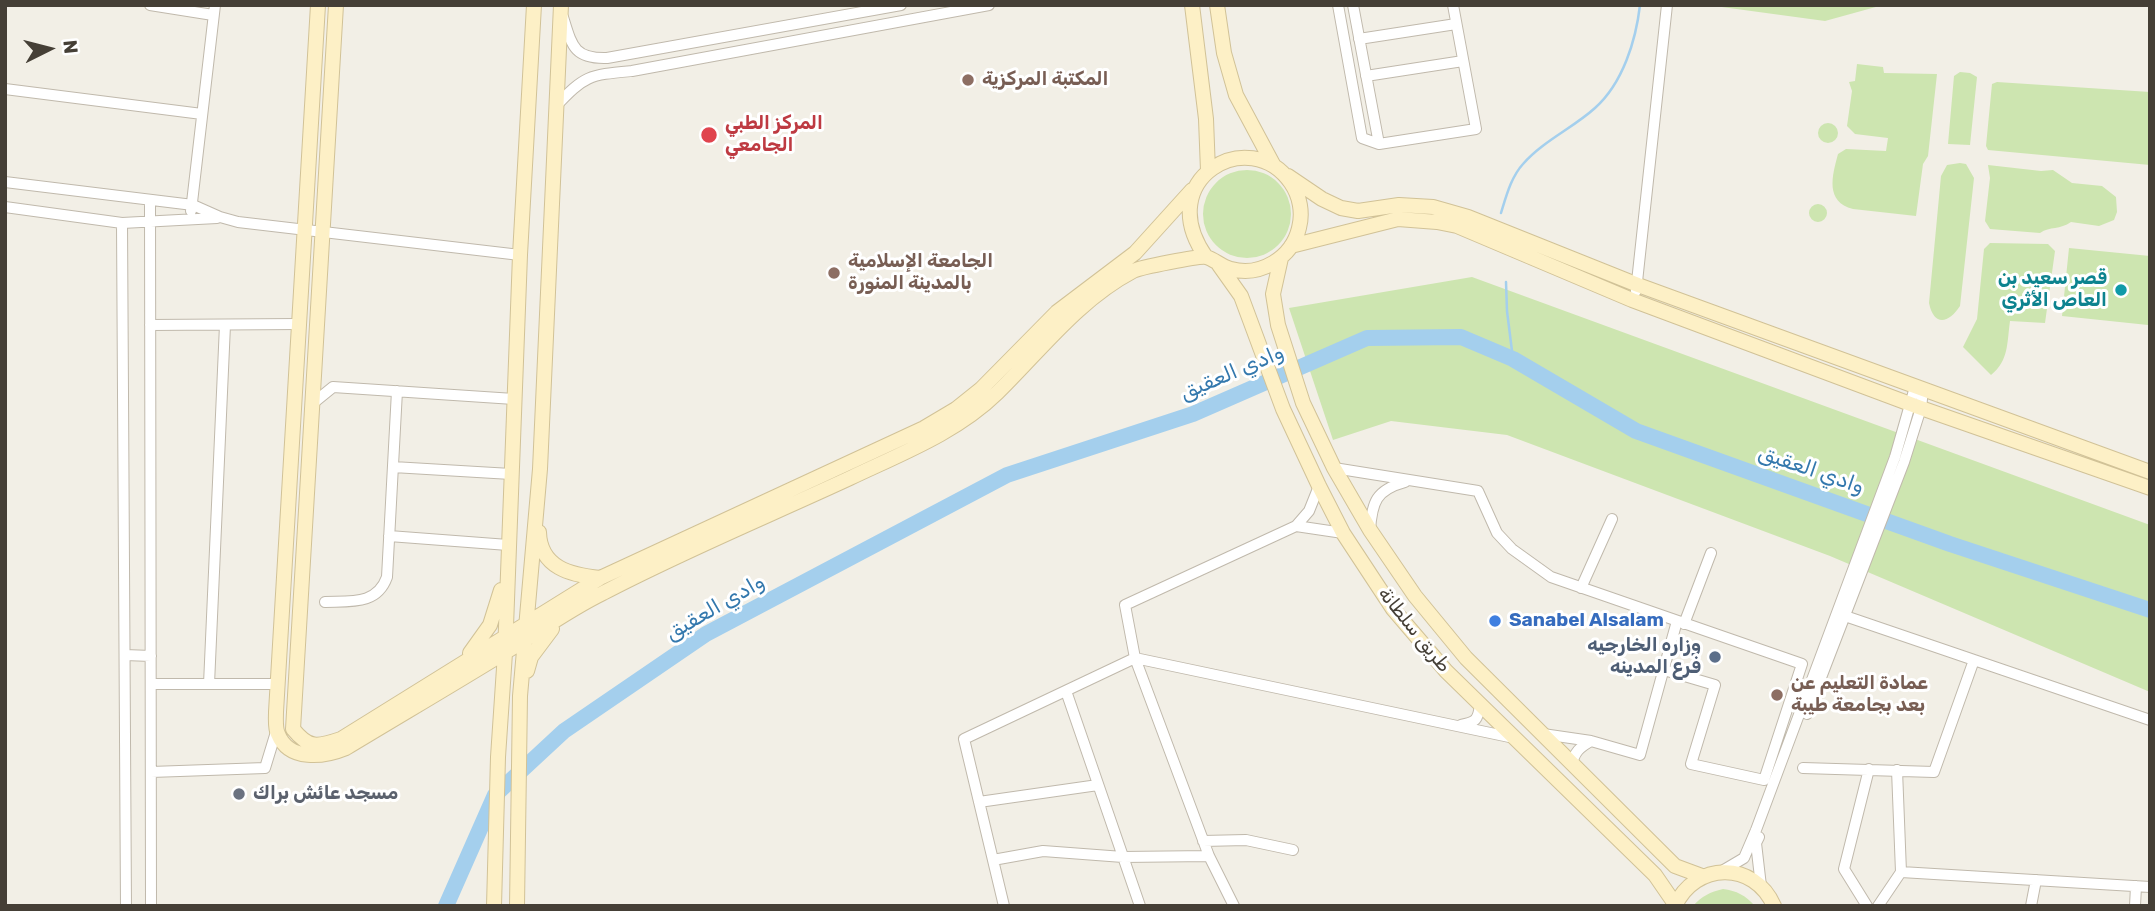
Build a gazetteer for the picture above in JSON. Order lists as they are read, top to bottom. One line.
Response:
{"streets":{"main road":["طريق سلطانة"]},"water":["وادي العقيق"],"places":["المكتبة المركزية","المركز الطبي الجامعي","الجامعة الإسلامية بالمدينة المنورة","قصر سعيد بن العاص الأثري","Sanabel Alsalam","وزاره الخارجيه فرع المدينه","عمادة التعليم عن بعد بجامعة طيبة","مسجد عائش براك"],"north":"right"}
